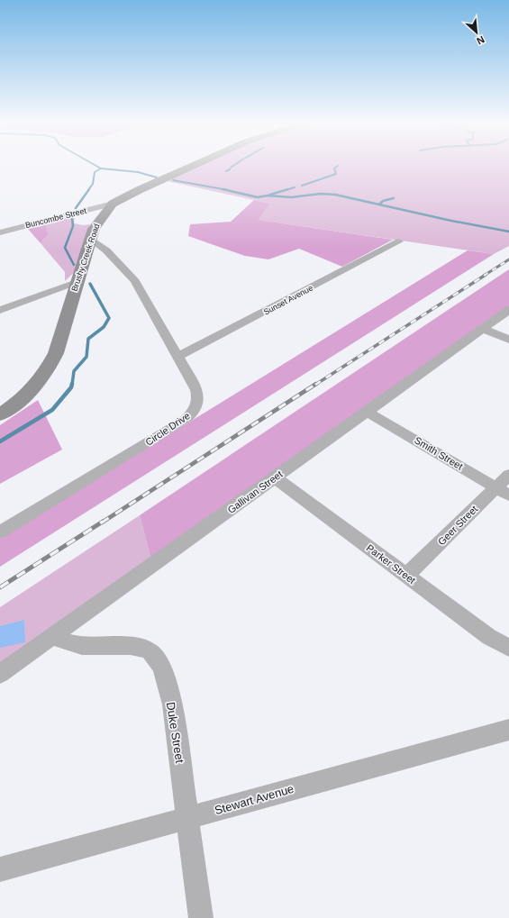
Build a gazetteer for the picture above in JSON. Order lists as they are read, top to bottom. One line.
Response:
{"streets":{"street":["Buncombe Street","Brushy Creek Road","Sunset Avenue","Circle Drive","Smith Street","Gallivan Street","Geer Street","Parker Street","Duke Street","Stewart Avenue"]},"crossings":[["Buncombe Street","Brushy Creek Road"],["Brushy Creek Road","Circle Drive"],["Sunset Avenue","Circle Drive"],["Smith Street","Gallivan Street"],["Smith Street","Geer Street"],["Gallivan Street","Parker Street"],["Gallivan Street","Duke Street"],["Geer Street","Parker Street"],["Duke Street","Stewart Avenue"]],"north":"bottom right"}
